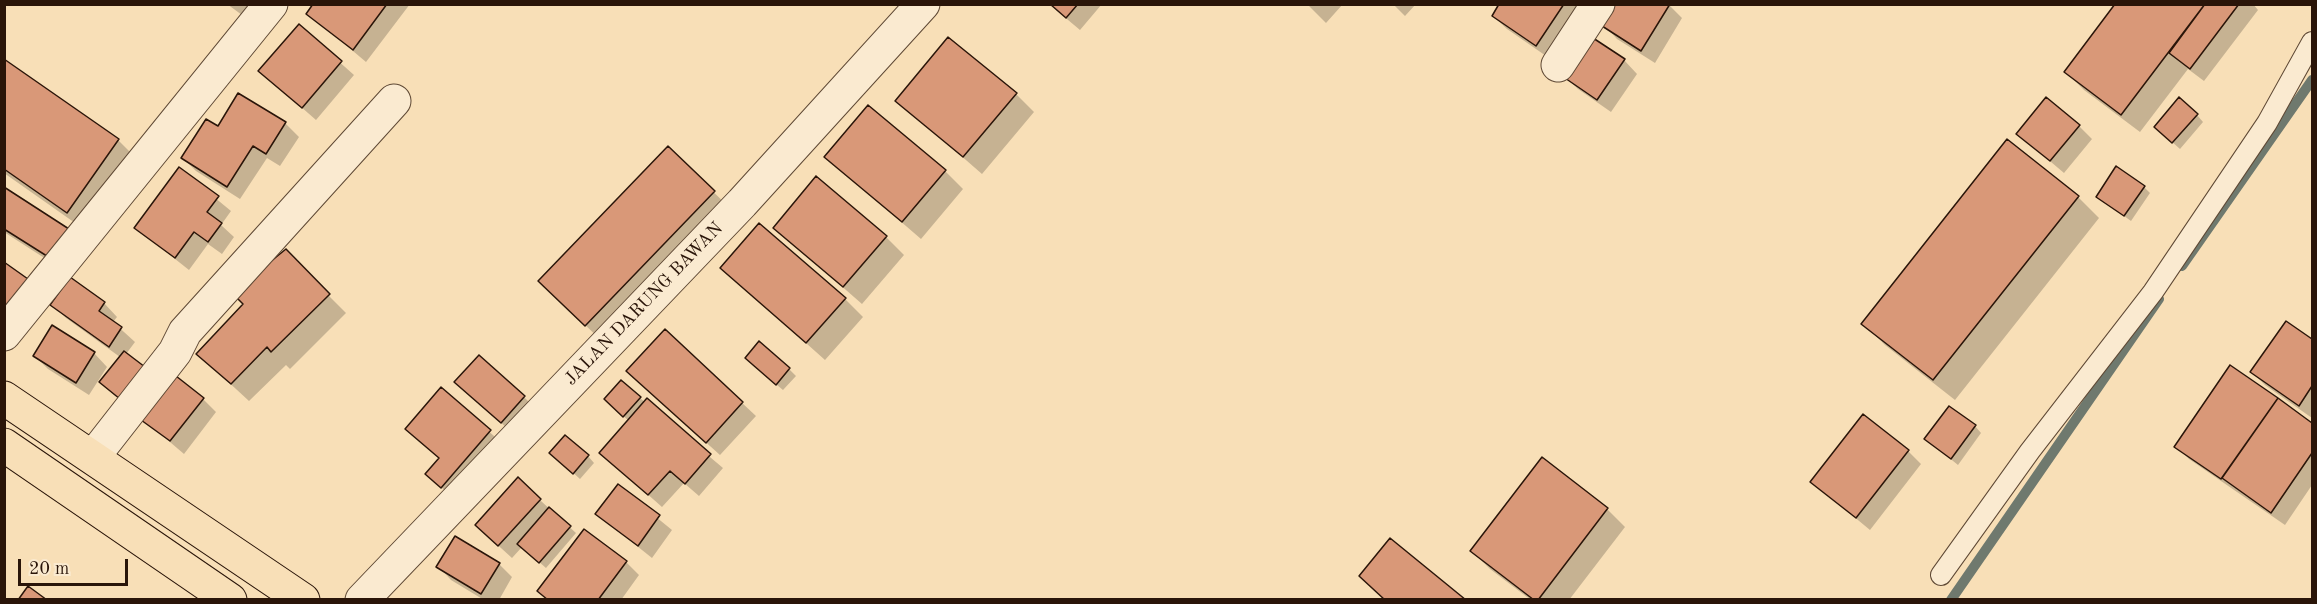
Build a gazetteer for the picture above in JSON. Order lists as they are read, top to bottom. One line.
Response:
{"streets":{"street":["JALAN DARUNG BAWAN"]},"scale_bar":"20 m"}
